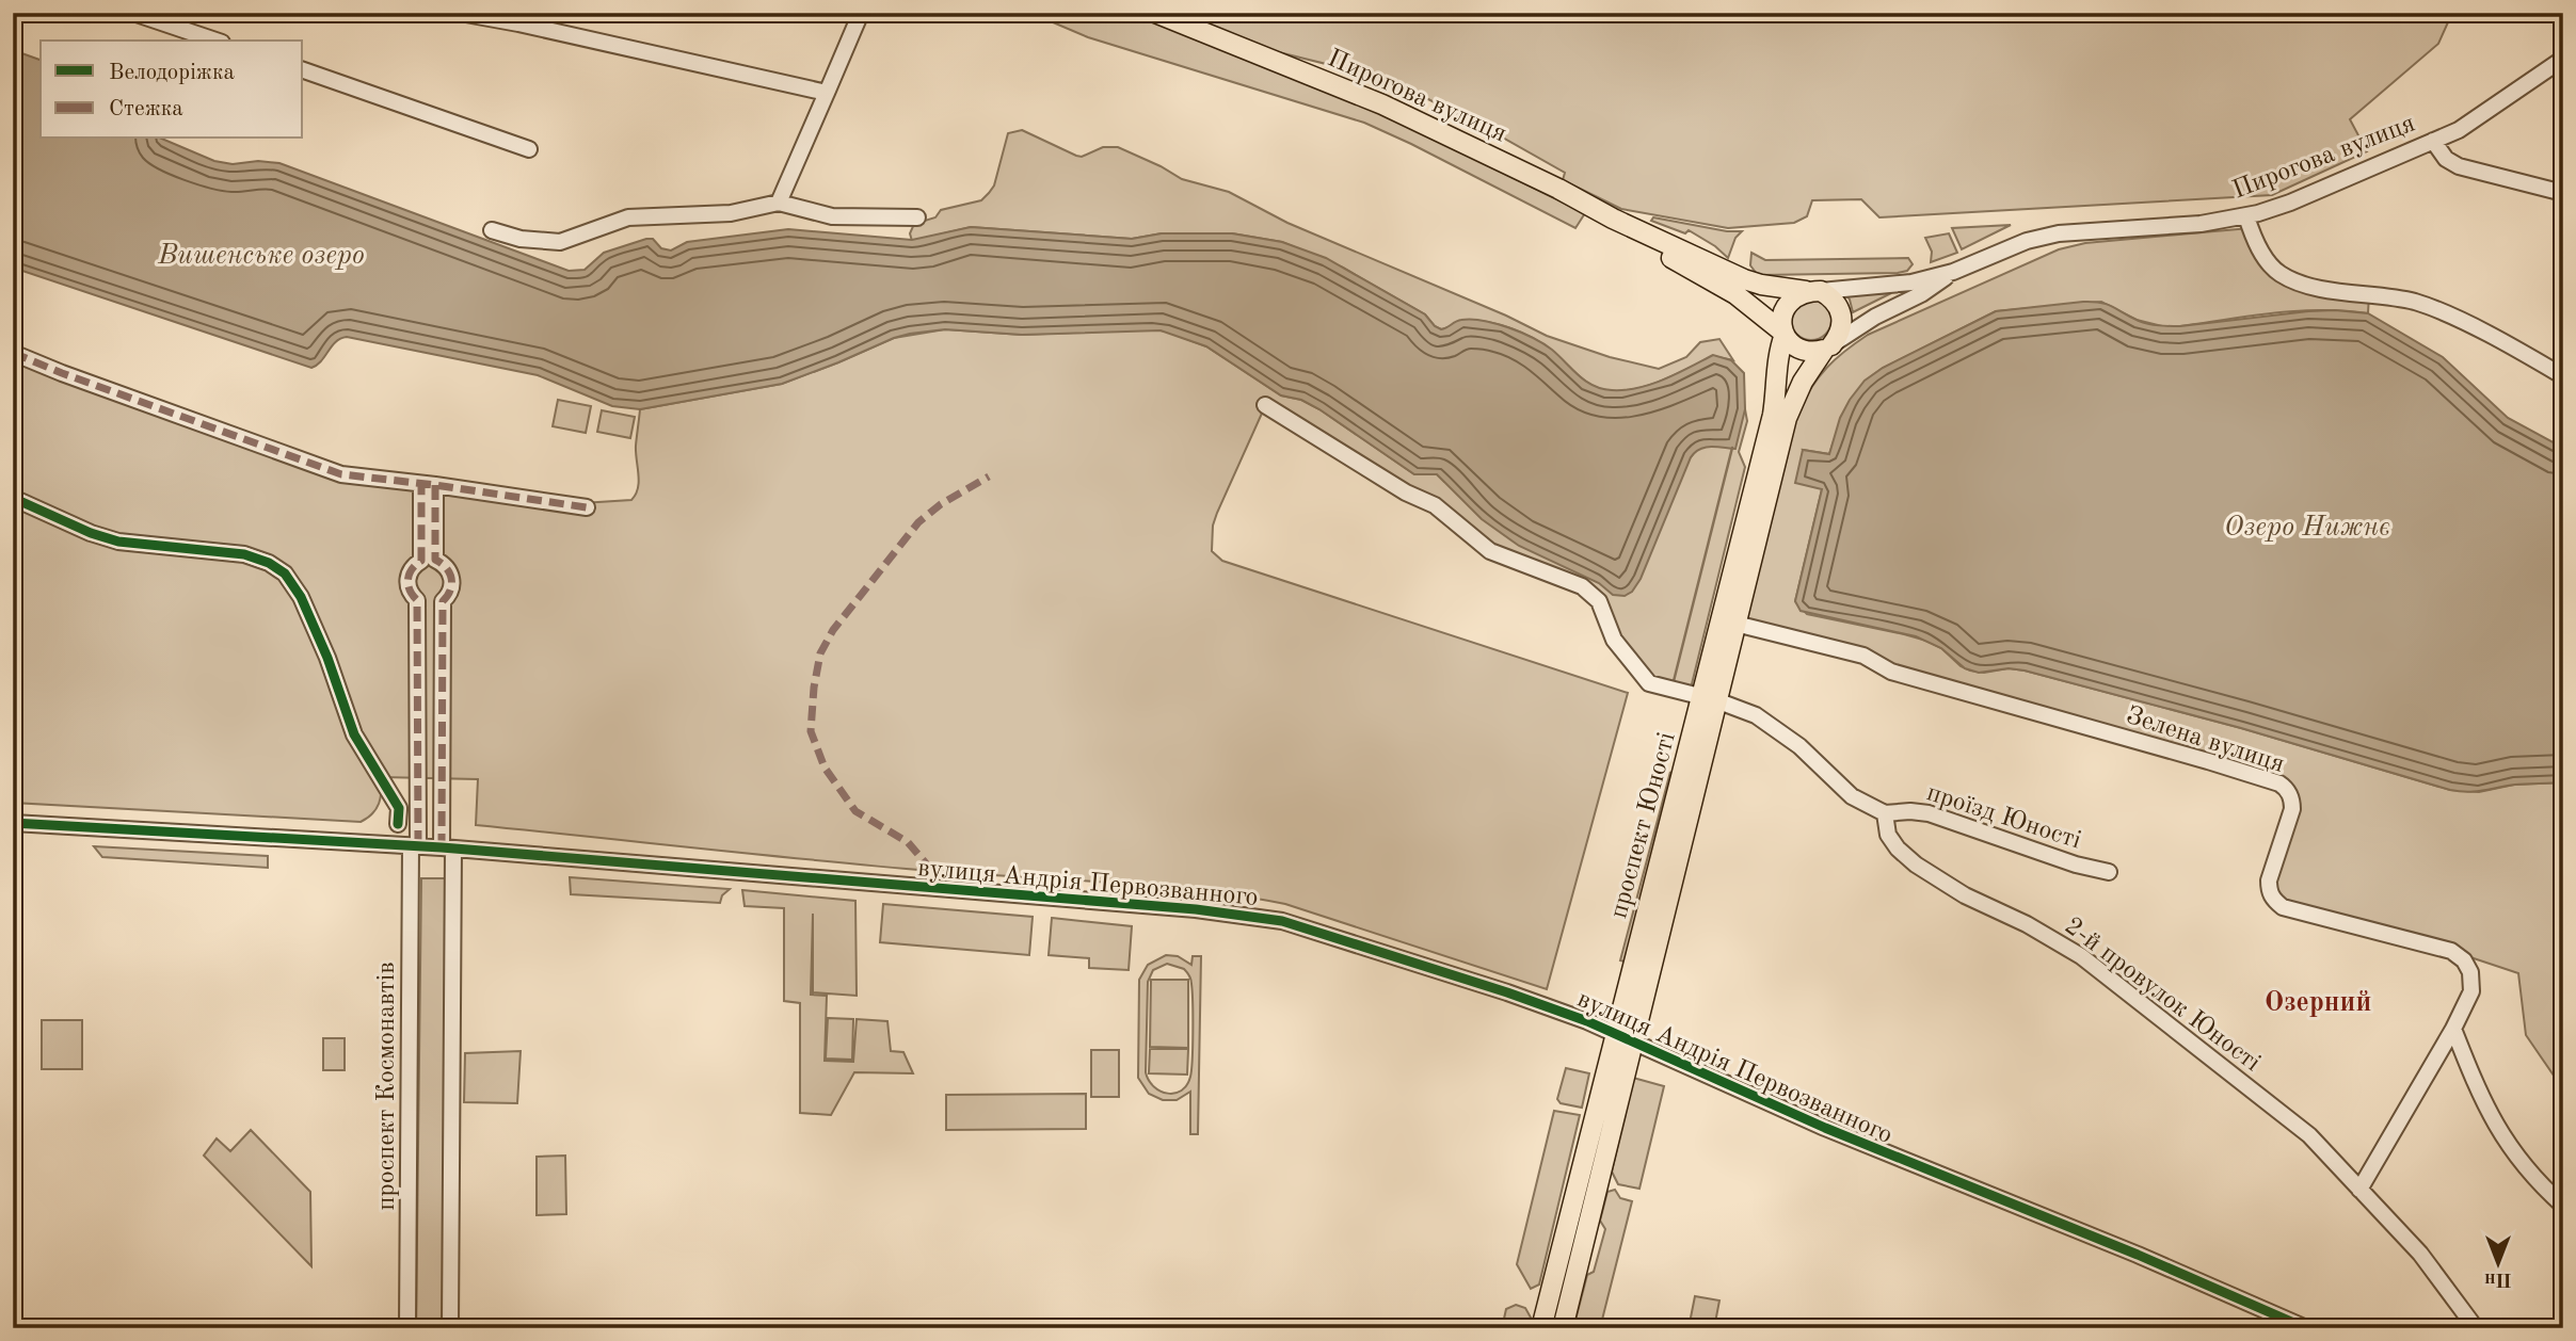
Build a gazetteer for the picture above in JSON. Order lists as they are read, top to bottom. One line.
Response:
{"streets":{"main road":["Пирогова вулиця","проспект Юності"],"street":["Зелена вулиця","проїзд Юності","вулиця Андрія Первозванного","2-й провулок Юності","проспект Космонавтів"]},"crossings":[["Пирогова вулиця","проспект Юності"],["Зелена вулиця","проспект Юності"],["Зелена вулиця","2-й провулок Юності"],["проїзд Юності","2-й провулок Юності"],["проспект Юності","вулиця Андрія Первозванного"],["вулиця Андрія Первозванного","проспект Космонавтів"]],"districts":["Озерний"],"water":["Вишенське озеро","Озеро Нижнє"],"legend":["Велодоріжка","Стежка"],"north":"bottom"}
